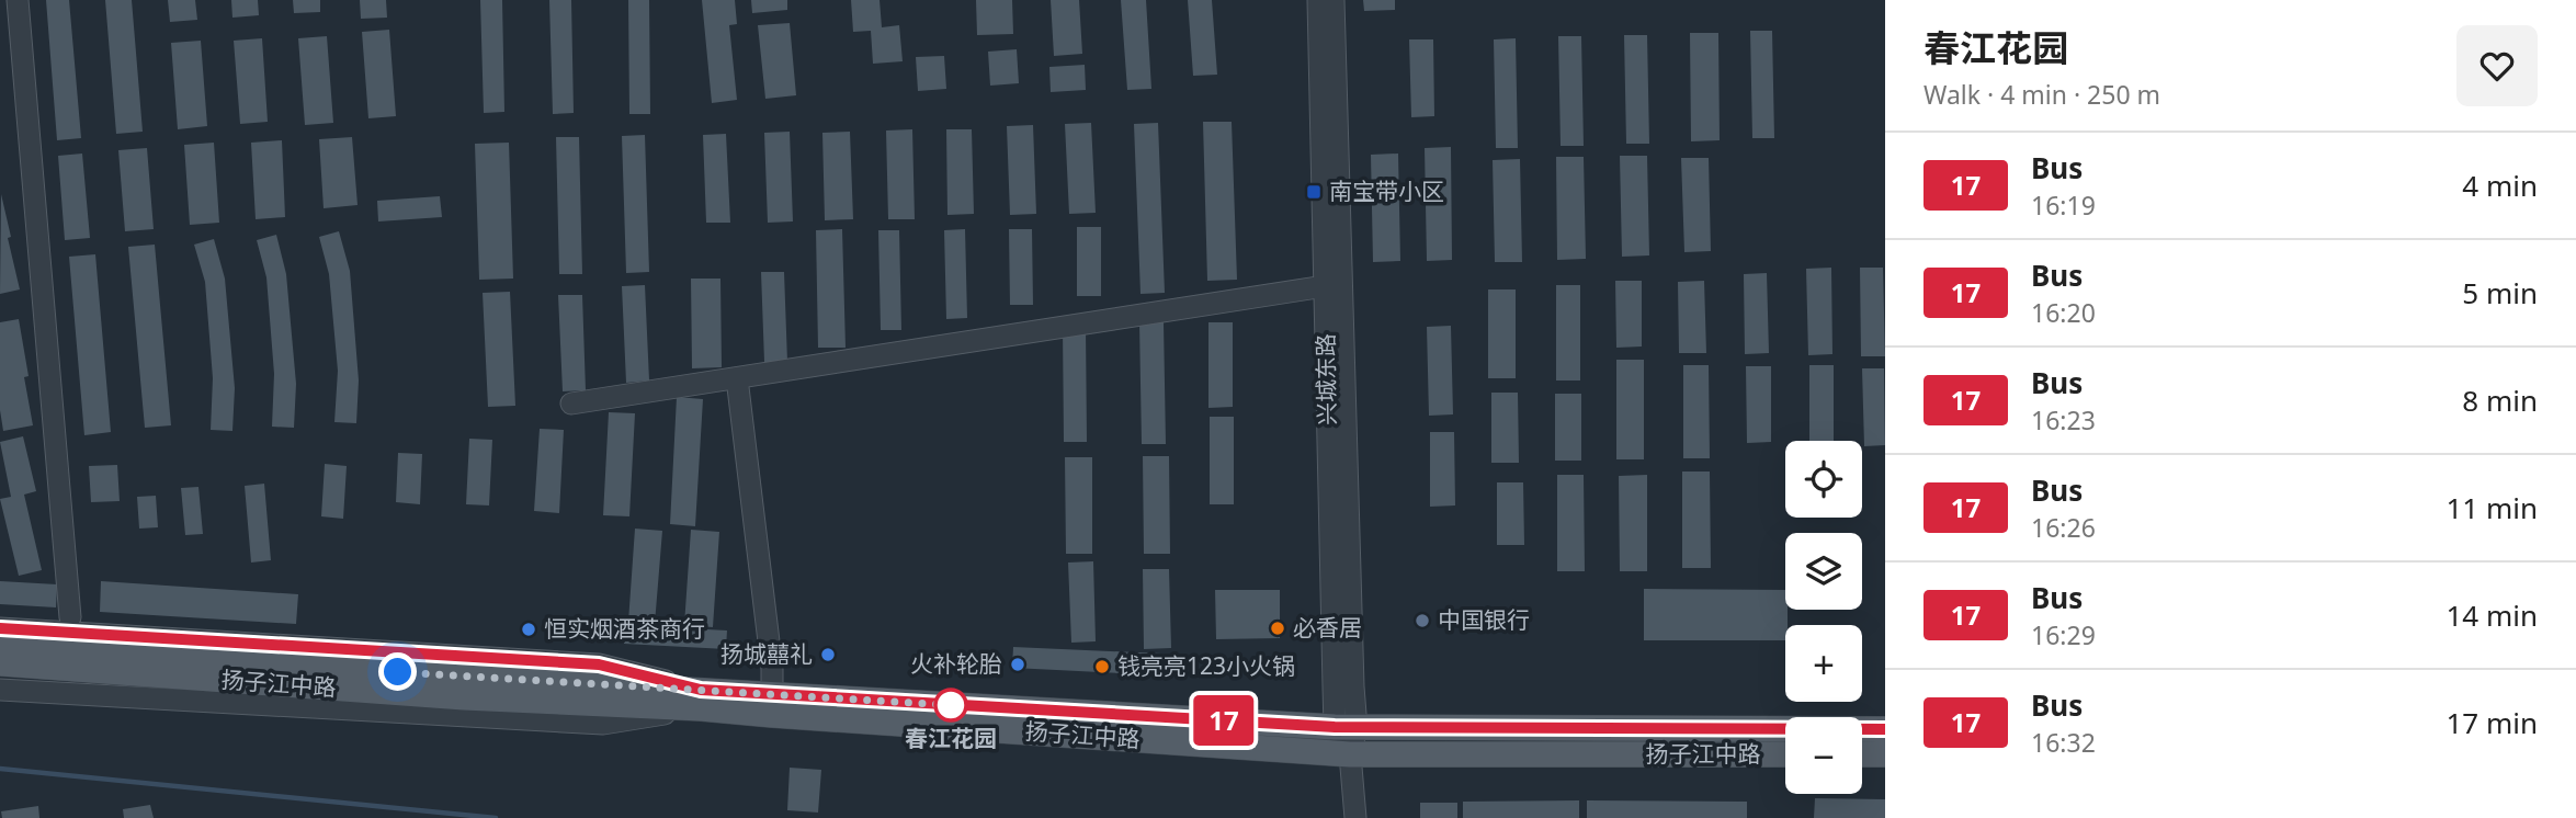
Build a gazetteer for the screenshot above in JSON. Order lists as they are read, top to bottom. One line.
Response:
{"streets":{"main road":["扬子江中路"],"street":["兴城东路"]},"crossings":[["兴城东路","扬子江中路"]],"places":{"transit":["南宝带小区"],"other":["中国银行","必香居","恒实烟酒茶商行","扬城囍礼","火补轮胎","钱亮亮123小火锅","春江花园"]},"lines":["bus line 17"],"page":{"on_map":"17","heading":["春江花园","Walk · 4 min · 250 m"],"list":[{"mark":"17","name":"Bus","note":"16:19","value":"4 min"},{"mark":"17","name":"Bus","note":"16:20","value":"5 min"},{"mark":"17","name":"Bus","note":"16:23","value":"8 min"},{"mark":"17","name":"Bus","note":"16:26","value":"11 min"},{"mark":"17","name":"Bus","note":"16:29","value":"14 min"},{"mark":"17","name":"Bus","note":"16:32","value":"17 min"}],"map_buttons":["+","−"]}}
